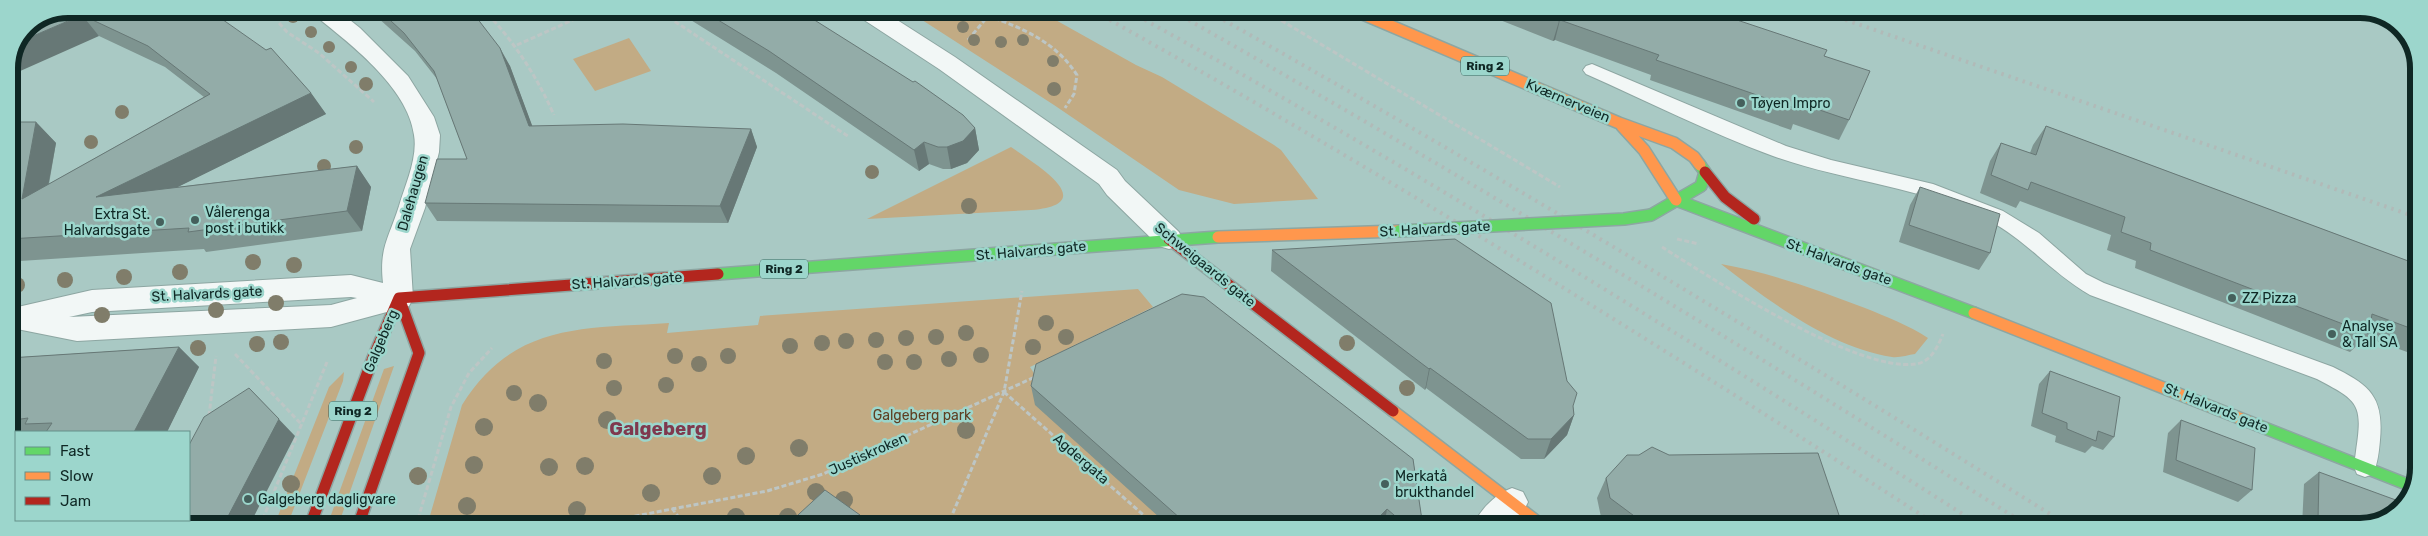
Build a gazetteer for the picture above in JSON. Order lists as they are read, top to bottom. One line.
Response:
{"streets":{"main road":["Ring 2","Kværnerveien","St. Halvards gate","Schweigaards gate","Galgeberg"],"street":["Dalehaugen"],"path":["Justiskroken","Agdergata"]},"crossings":[["Ring 2","Kværnerveien"],["Ring 2","St. Halvards gate"],["Kværnerveien","St. Halvards gate"],["Dalehaugen","St. Halvards gate"],["Dalehaugen","Galgeberg"],["St. Halvards gate","Schweigaards gate"],["St. Halvards gate","Galgeberg"],["Justiskroken","Agdergata"]],"districts":["Galgeberg"],"parks":["Galgeberg park"],"places":["Tøyen Impro","Vålerenga post i butikk","Extra St. Halvardsgate","ZZ Pizza","Analyse & Tall SA","Merkatå brukthandel","Galgeberg dagligvare"],"legend":["Fast","Slow","Jam"]}
